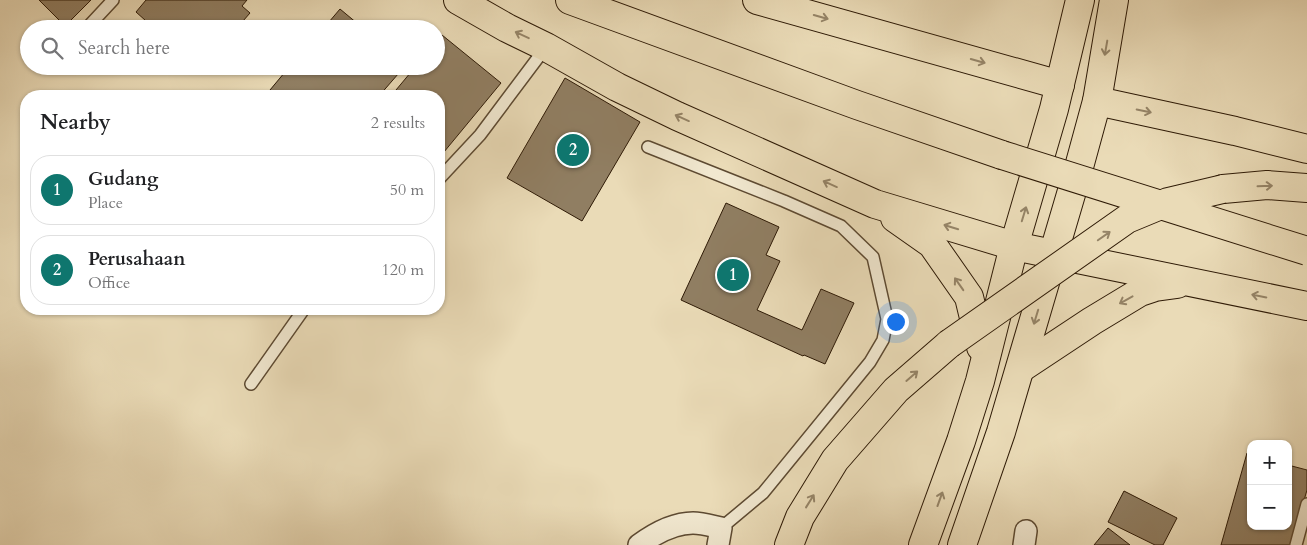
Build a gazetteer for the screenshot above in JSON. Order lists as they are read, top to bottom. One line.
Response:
{"page":{"search":"Search here","heading":["Nearby","2 results"],"pins":["2","1"],"list":[{"mark":"1","name":"Gudang","note":"Place","value":"50 m"},{"mark":"2","name":"Perusahaan","note":"Office","value":"120 m"}],"map_buttons":["+","−"]}}
